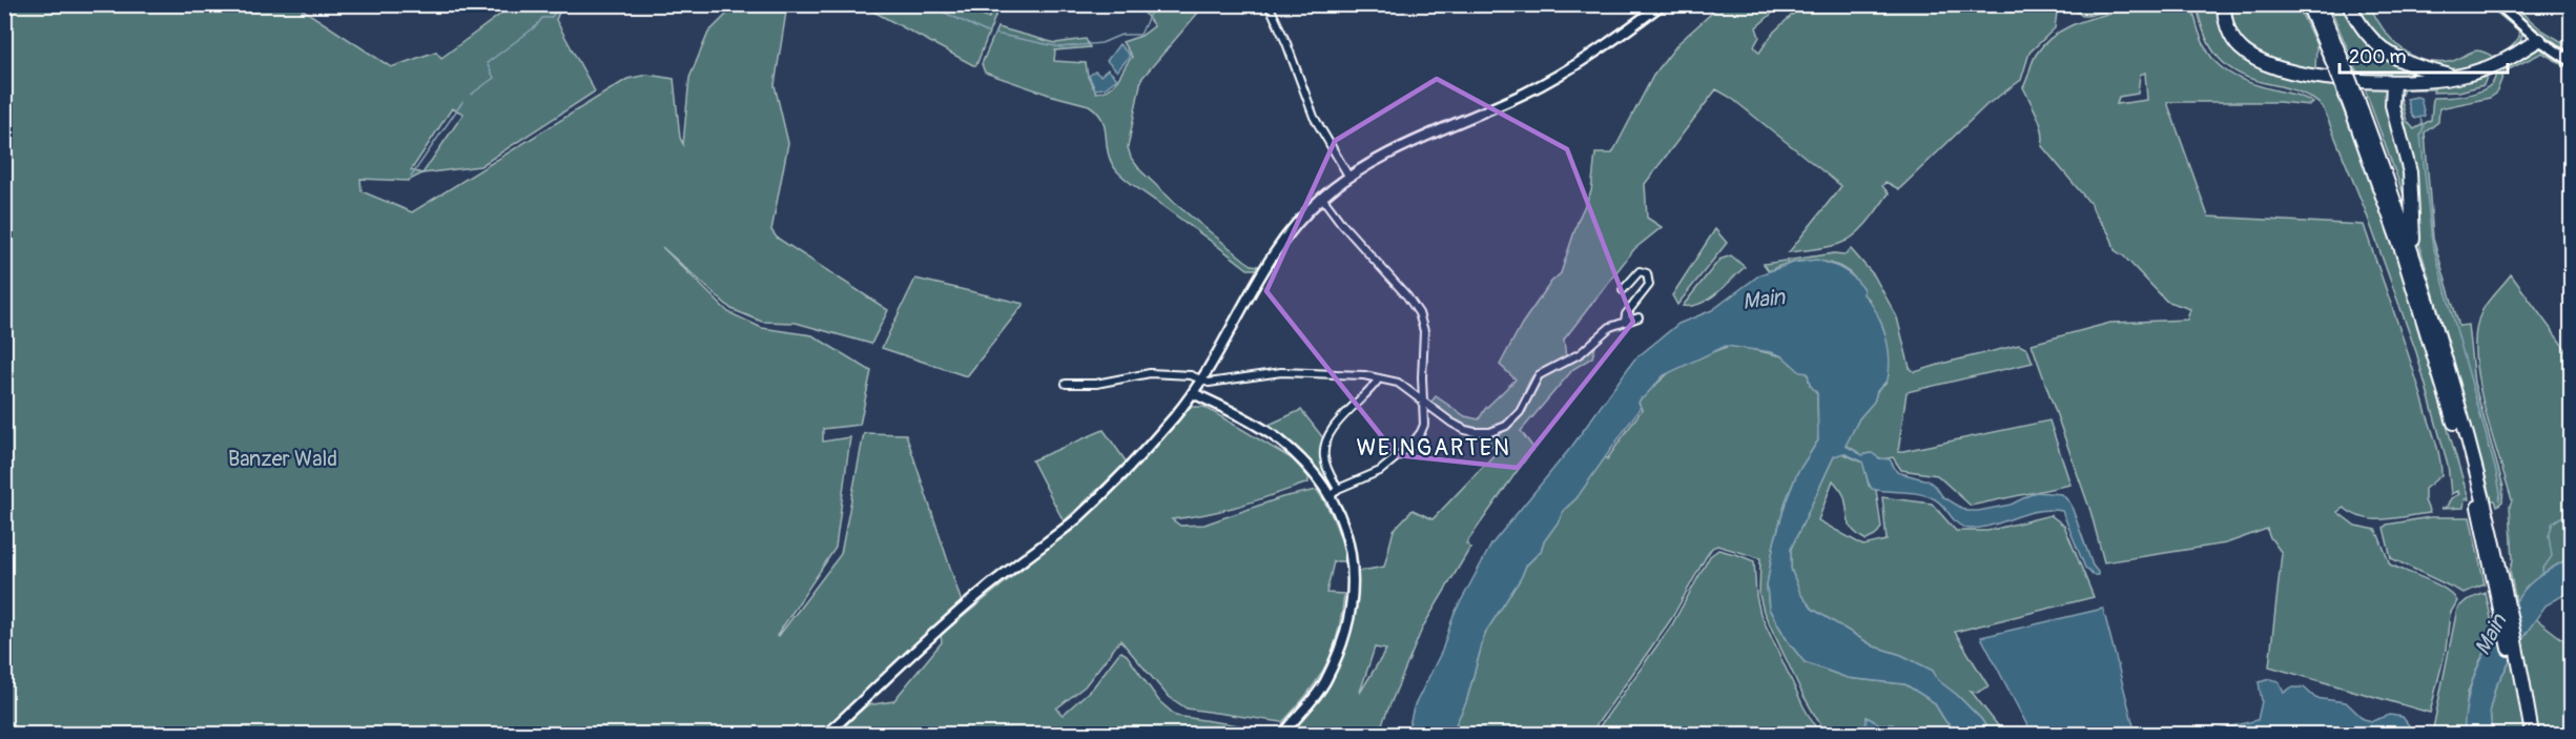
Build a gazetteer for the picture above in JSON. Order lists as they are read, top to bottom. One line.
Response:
{"districts":["WEINGARTEN"],"water":["Main"],"parks":["Banzer Wald"],"scale_bar":"200 m"}
